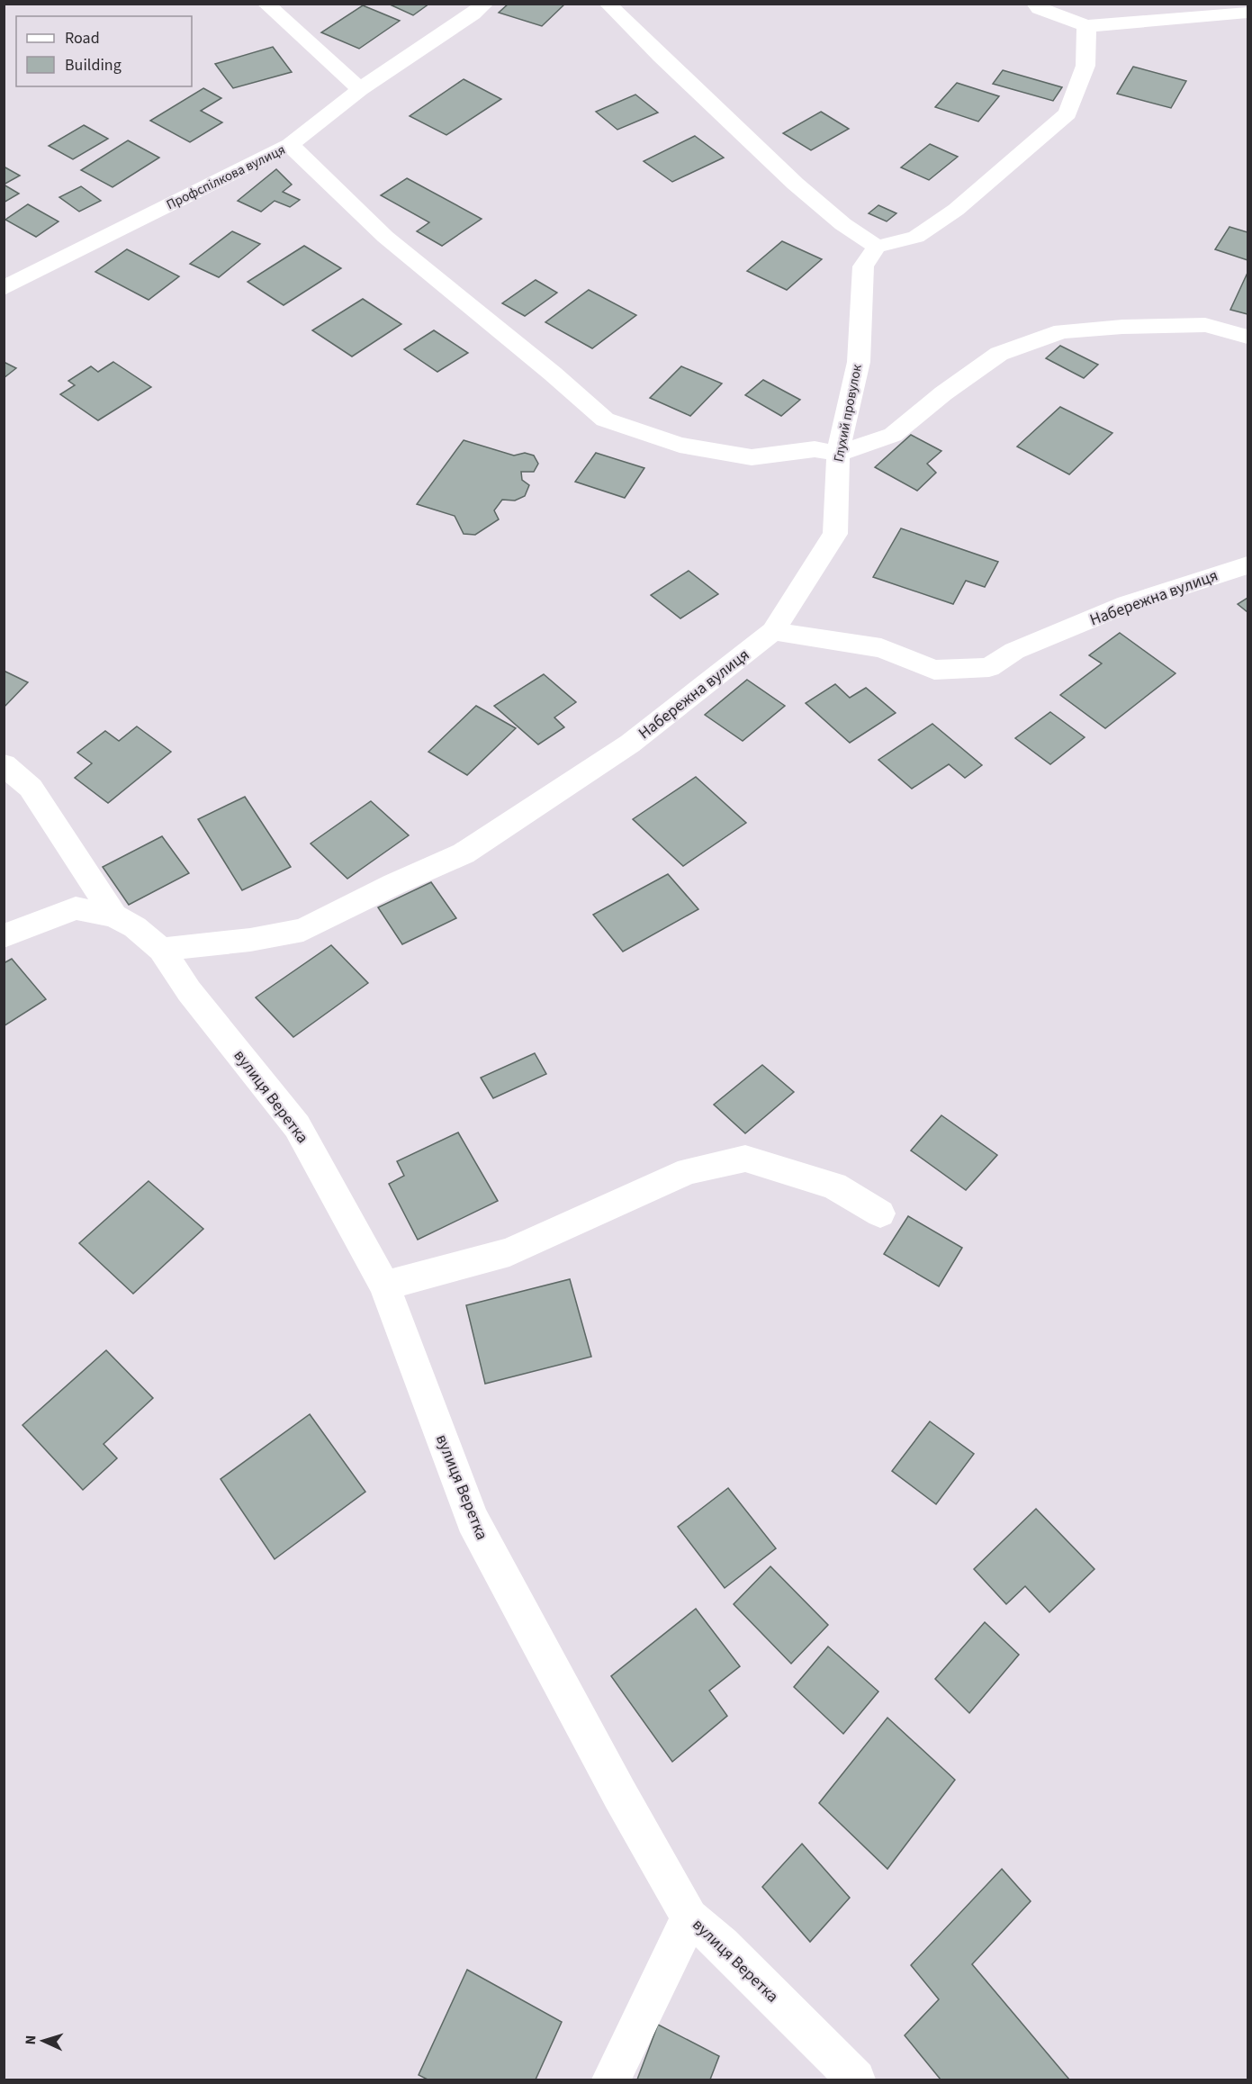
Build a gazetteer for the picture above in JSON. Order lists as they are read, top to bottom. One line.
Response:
{"streets":{"street":["Профспілкова вулиця","Глухий провулок","Набережна вулиця","вулиця Веретка"]},"crossings":[["Глухий провулок","Набережна вулиця"],["Набережна вулиця","вулиця Веретка"]],"legend":["Road","Building"],"north":"left"}
